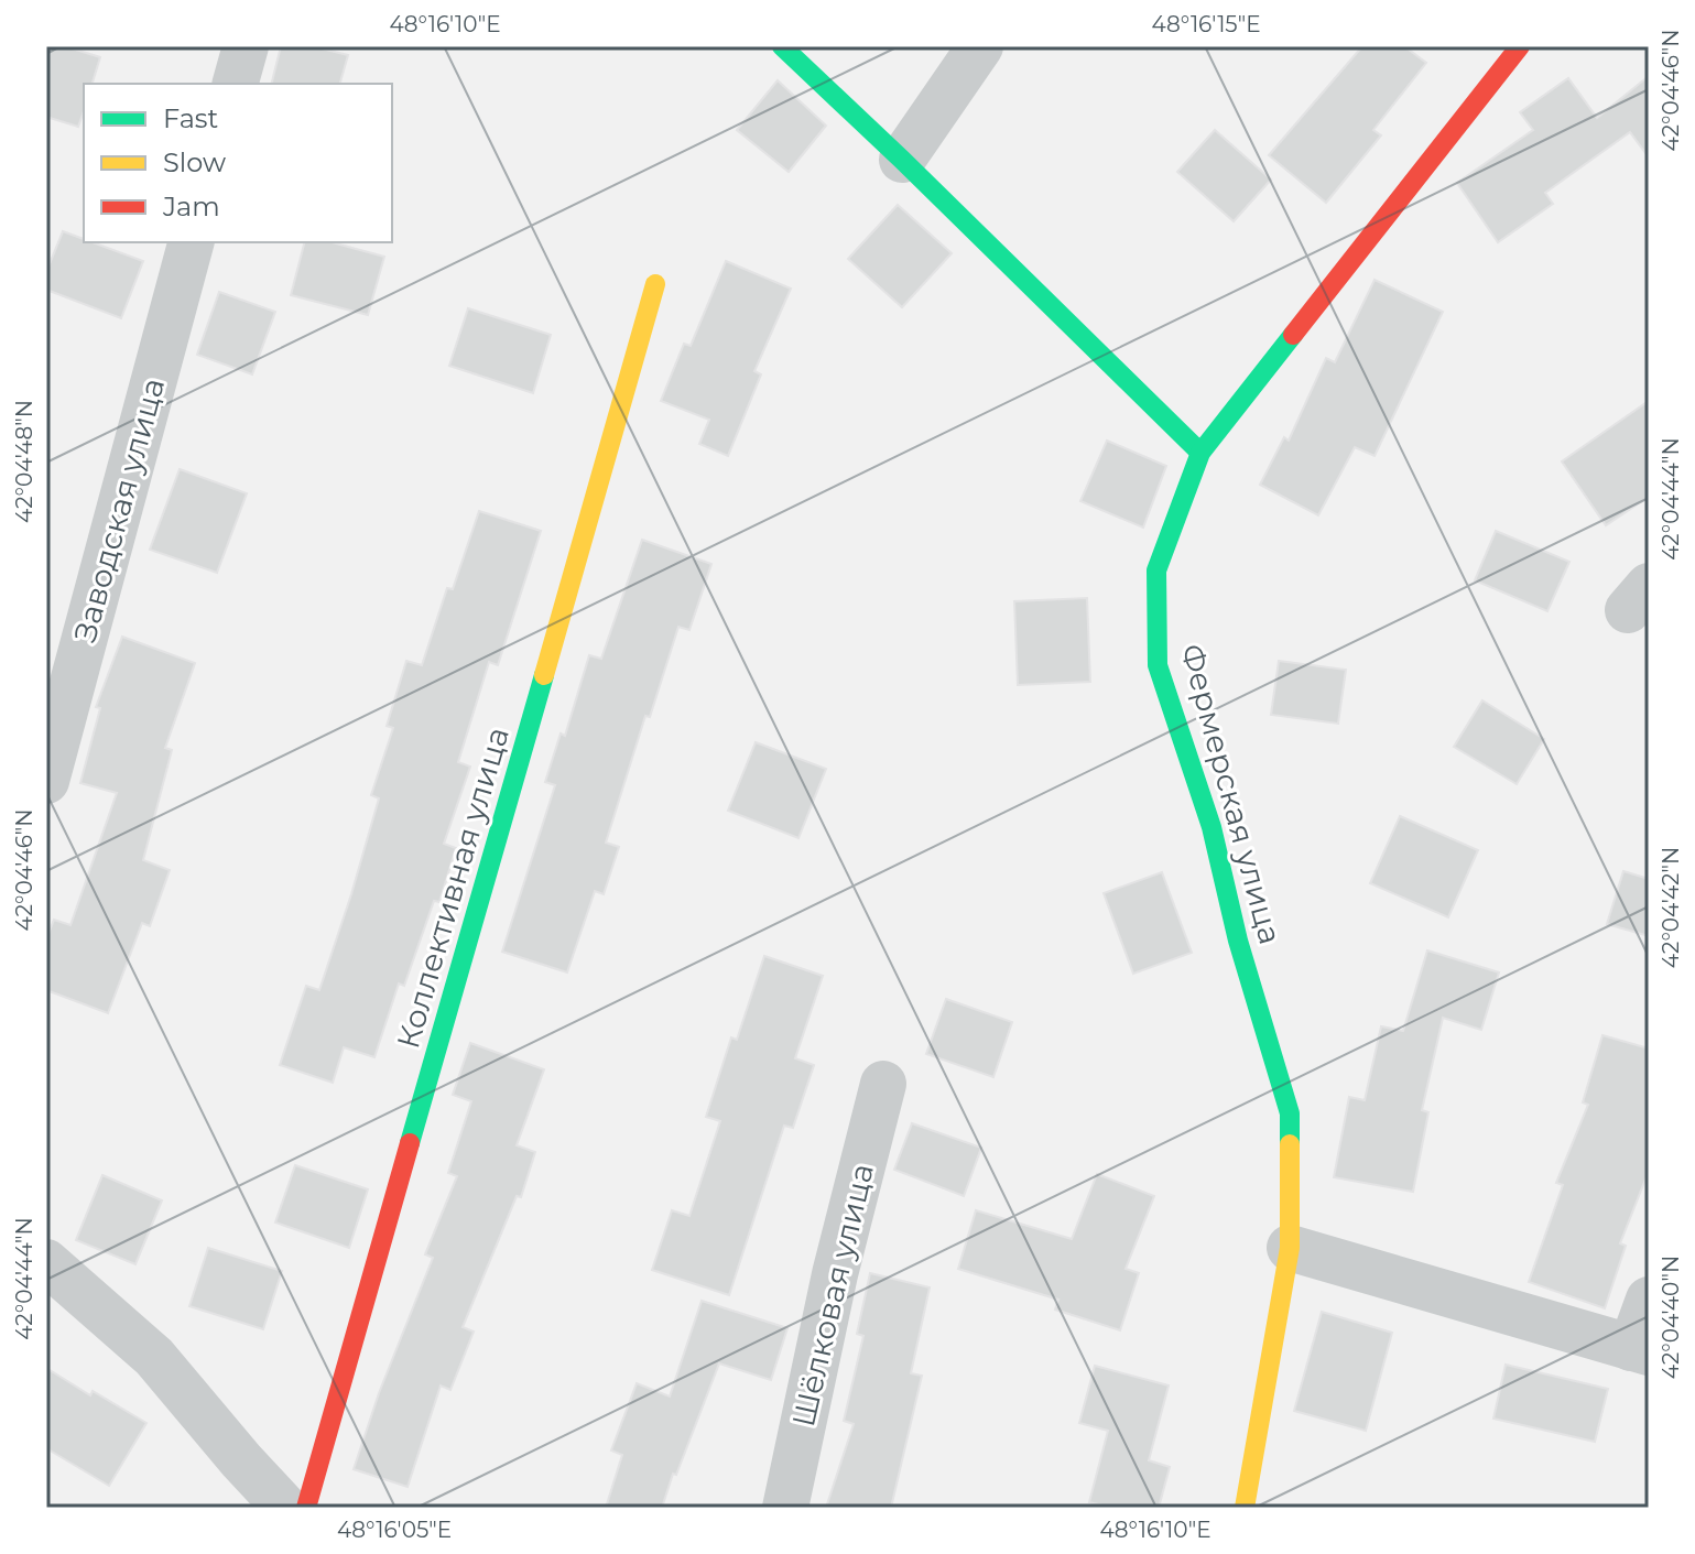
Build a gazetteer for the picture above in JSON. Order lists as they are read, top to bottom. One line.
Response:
{"streets":{"street":["Заводская улица","Фермерская улица","Коллективная улица","Шёлковая улица"]},"legend":["Fast","Slow","Jam"],"coordinates":["48°16'10\"E","48°16'15\"E","42°04'46\"N","42°04'48\"N","42°04'44\"N","42°04'42\"N","42°04'40\"N","48°16'05\"E"]}
